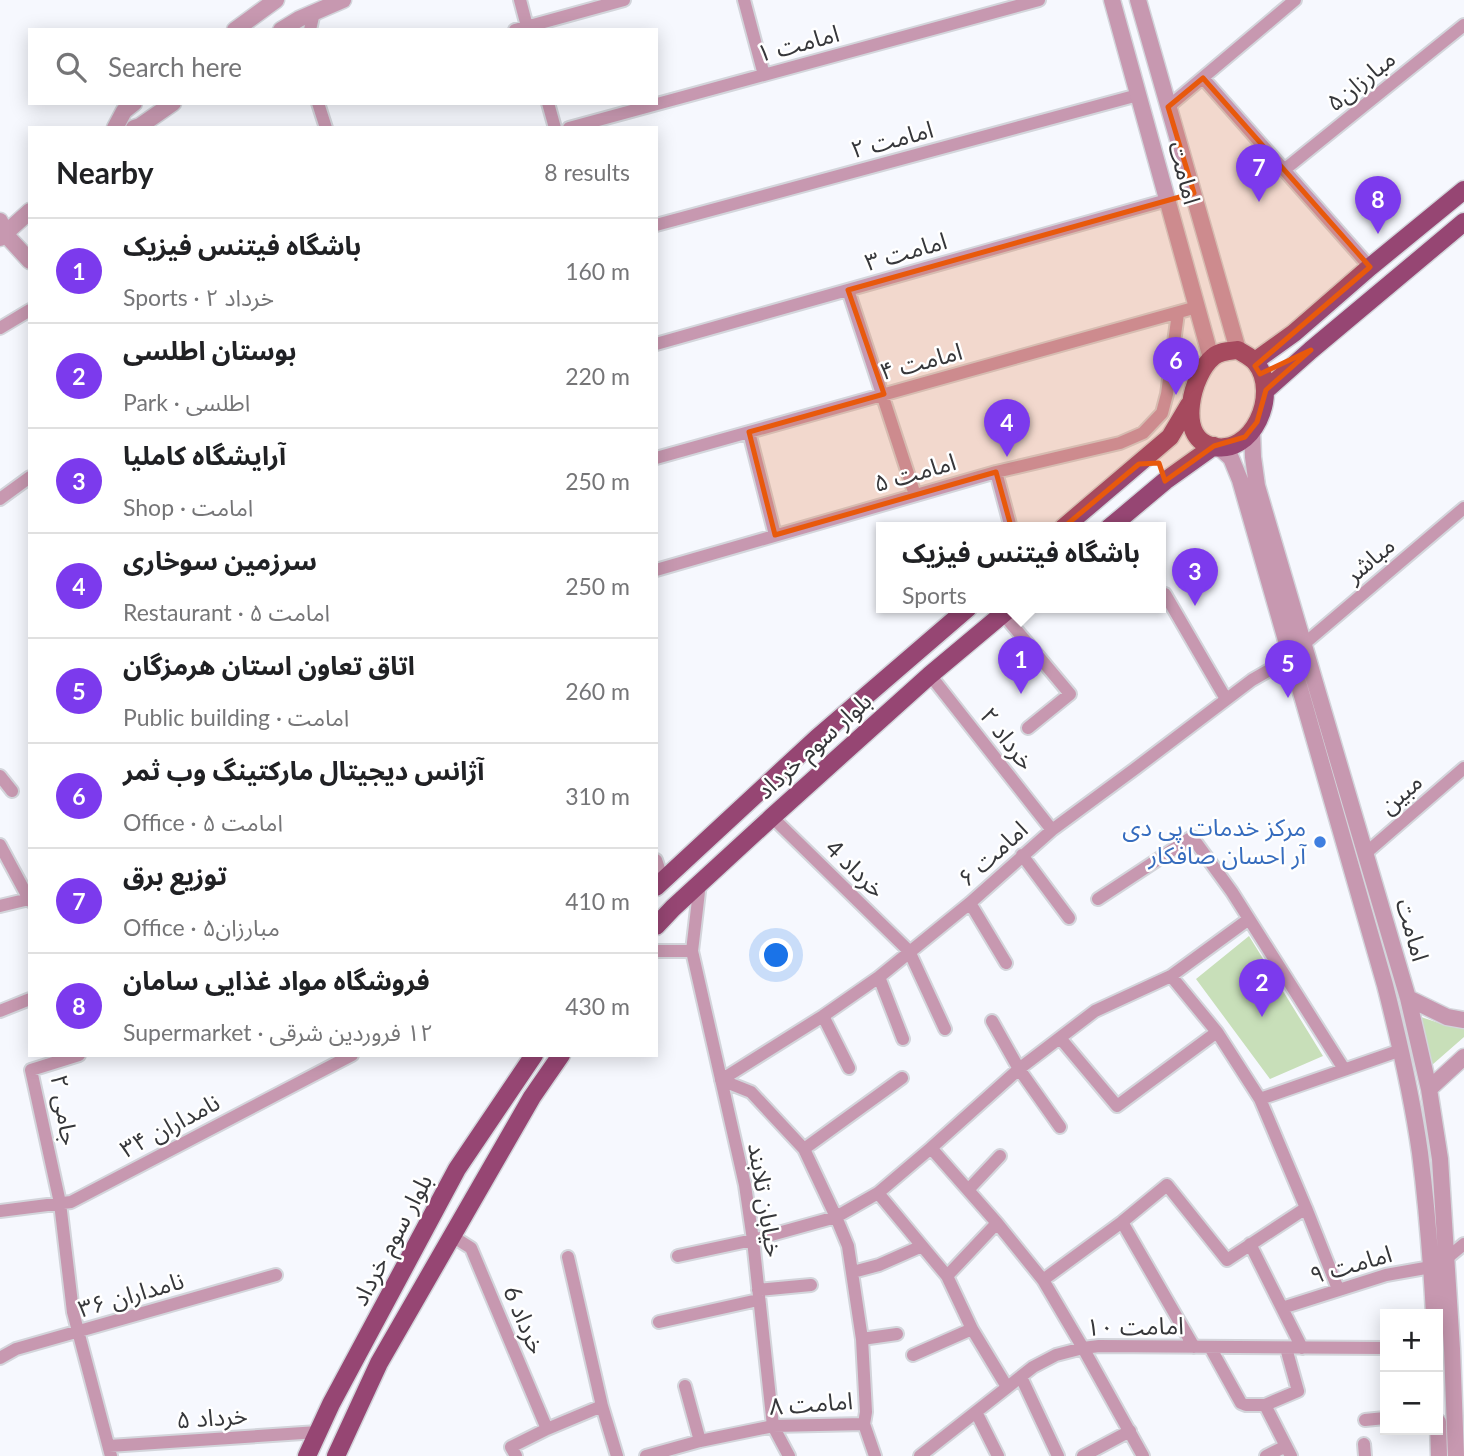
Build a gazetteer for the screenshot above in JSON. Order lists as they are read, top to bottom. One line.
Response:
{"streets":{"main road":["بلوار سوم خرداد"],"street":["امامت ۱","مبارزان۵","امامت ۲","امامت","امامت ۳","امامت ۴","امامت ۵","مباشر","خرداد ۲","مبین","امامت ۶","خرداد 4","جامی ۲","نامداران ۳۴","خیابان تلابند","امامت ۹","نامداران ۳۶","خرداد 6","امامت ۱۰","امامت ۸","خرداد ۵"]},"crossings":[["امامت ۲","امامت"],["امامت","امامت ۳"],["امامت","امامت ۴"],["امامت","مباشر"],["امامت","مبین"],["امامت","امامت ۶"],["امامت","امامت ۹"],["امامت ۴","امامت ۵"],["خرداد ۲","بلوار سوم خرداد"],["خرداد ۲","امامت ۶"],["بلوار سوم خرداد","خرداد 4"],["بلوار سوم خرداد","خیابان تلابند"],["بلوار سوم خرداد","خرداد 6"],["بلوار سوم خرداد","خرداد ۵"],["امامت ۶","خرداد 4"],["امامت ۶","خیابان تلابند"],["امامت ۶","امامت ۸"],["جامی ۲","نامداران ۳۴"],["خیابان تلابند","امامت ۸"]],"places":["مرکز خدمات پی دی آر احسان صافکار"],"page":{"search":"Search here","heading":["Nearby","8 results"],"pins":["7","8","6","4","3","1","5","2"],"list":[{"mark":"1","name":"باشگاه فیتنس فیزیک","note":"Sports · خرداد ۲","value":"160 m"},{"mark":"2","name":"بوستان اطلسی","note":"Park · اطلسی","value":"220 m"},{"mark":"3","name":"آرایشگاه کاملیا","note":"Shop · امامت","value":"250 m"},{"mark":"4","name":"سرزمین سوخاری","note":"Restaurant · امامت ۵","value":"250 m"},{"mark":"5","name":"اتاق تعاون استان هرمزگان","note":"Public building · امامت","value":"260 m"},{"mark":"6","name":"آژانس دیجیتال مارکتینگ وب ثمر","note":"Office · امامت ۵","value":"310 m"},{"mark":"7","name":"توزیع برق","note":"Office · مبارزان۵","value":"410 m"},{"mark":"8","name":"فروشگاه مواد غذایی سامان","note":"Supermarket · ١٢ فروردین شرقی","value":"430 m"}],"popup":["باشگاه فیتنس فیزیک","Sports"],"map_buttons":["+","−"]}}
